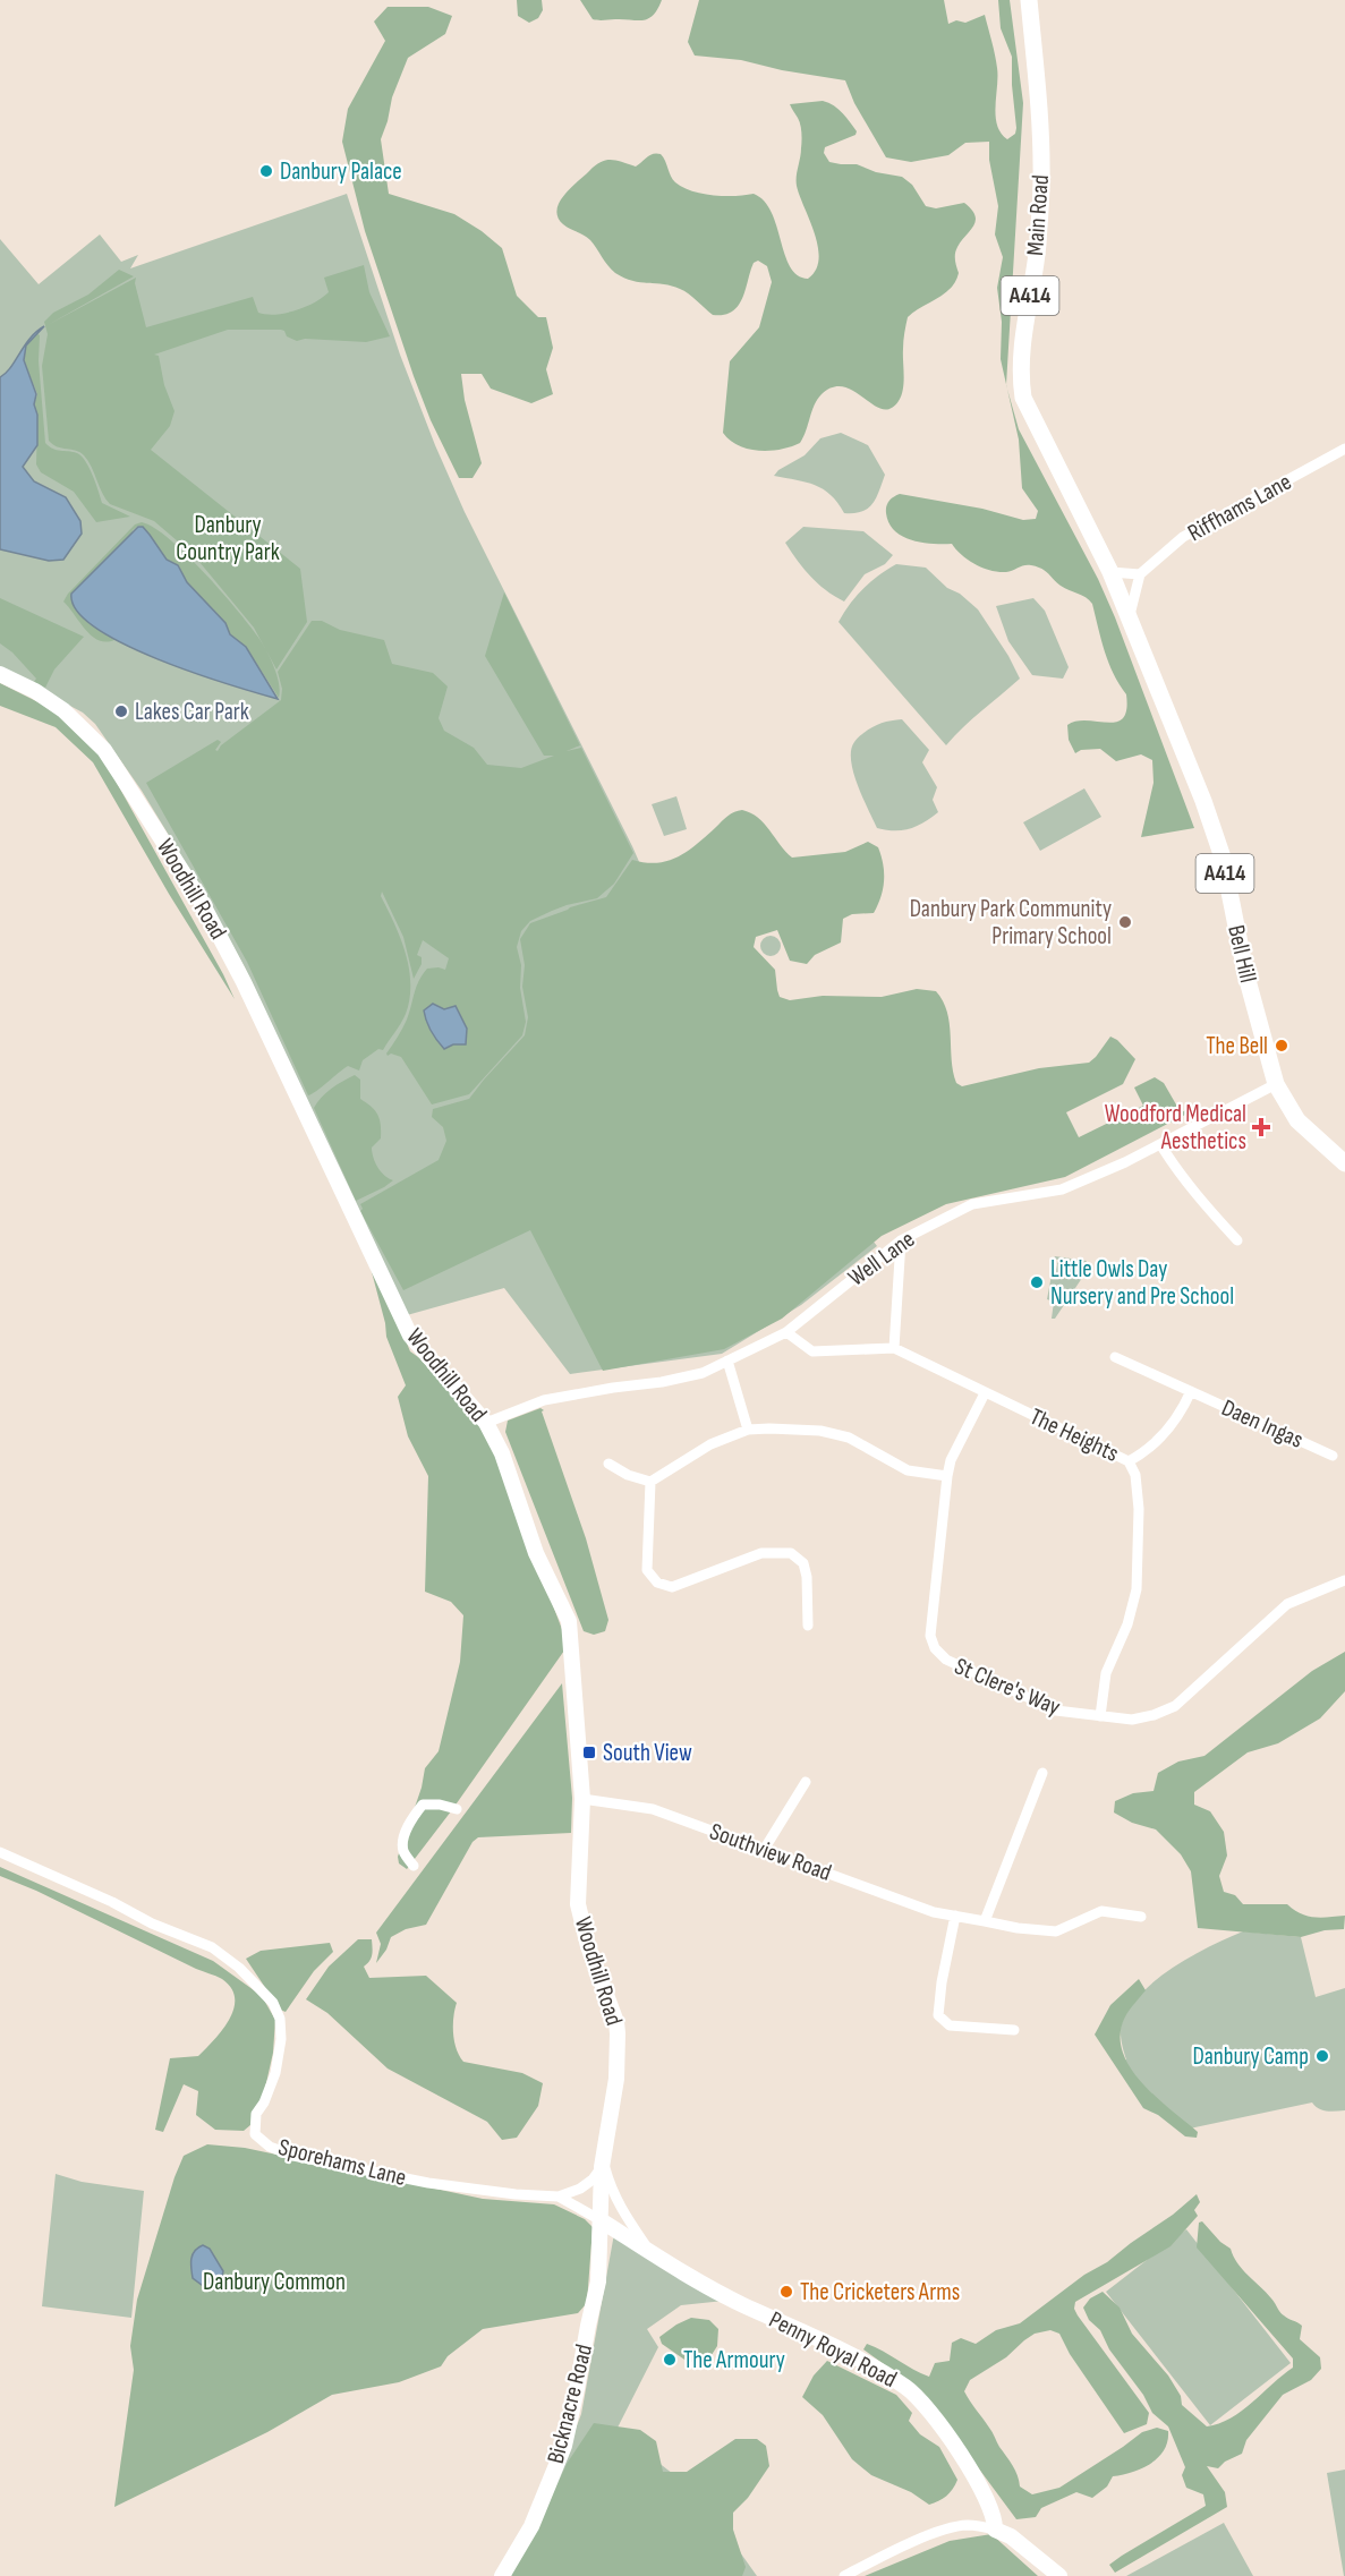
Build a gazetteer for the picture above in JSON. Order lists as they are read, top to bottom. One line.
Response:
{"streets":{"main road":["Main Road","A414","Bell Hill"],"street":["Riffhams Lane","Woodhill Road","Well Lane","Daen Ingas","The Heights","St Clere's Way","Southview Road","Sporehams Lane","Penny Royal Road","Bicknacre Road"]},"crossings":[["Main Road","Bell Hill"],["Woodhill Road","Well Lane"],["Woodhill Road","Southview Road"],["Woodhill Road","Sporehams Lane"],["Woodhill Road","Penny Royal Road"],["Woodhill Road","Bicknacre Road"],["Bell Hill","Well Lane"],["Well Lane","The Heights"],["Daen Ingas","The Heights"],["The Heights","St Clere's Way"],["Sporehams Lane","Penny Royal Road"],["Sporehams Lane","Bicknacre Road"],["Penny Royal Road","Bicknacre Road"]],"parks":["Danbury Country Park","Danbury Common"],"places":{"other":["Danbury Palace","Lakes Car Park","Danbury Park Community Primary School","The Bell","Little Owls Day Nursery and Pre School","Danbury Camp","The Cricketers Arms","The Armoury"],"health":["Woodford Medical Aesthetics"],"transit":["South View"]}}
